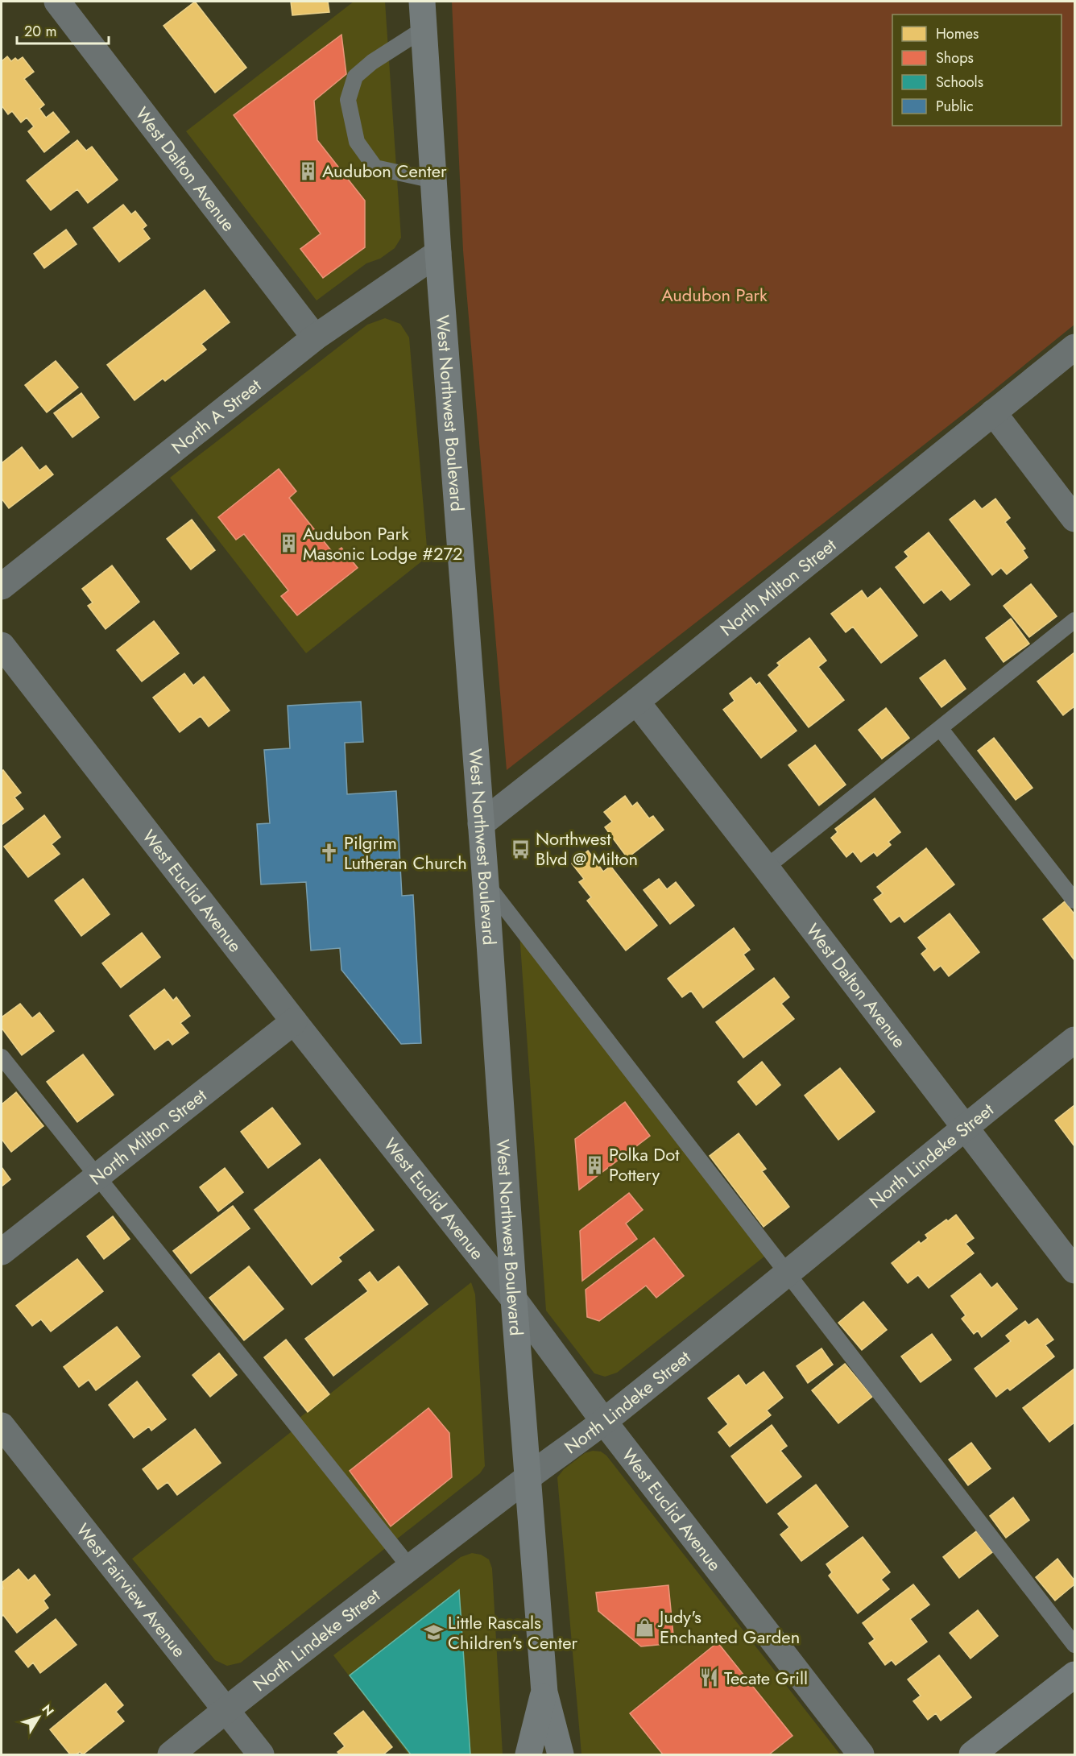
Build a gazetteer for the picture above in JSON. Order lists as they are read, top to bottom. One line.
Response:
{"streets":{"main road":["West Northwest Boulevard"],"street":["West Dalton Avenue","North A Street","North Milton Street","West Euclid Avenue","North Lindeke Street","West Fairview Avenue"]},"crossings":[["West Dalton Avenue","North A Street"],["West Dalton Avenue","North Milton Street"],["West Dalton Avenue","North Lindeke Street"],["West Northwest Boulevard","North A Street"],["West Northwest Boulevard","North Milton Street"],["West Northwest Boulevard","West Euclid Avenue"],["West Northwest Boulevard","North Lindeke Street"],["North Milton Street","West Euclid Avenue"],["West Euclid Avenue","North Lindeke Street"],["North Lindeke Street","West Fairview Avenue"]],"parks":["Audubon Park"],"places":{"building":["Audubon Center","Audubon Park Masonic Lodge #272","Polka Dot Pottery"],"bus stop":["Northwest Blvd @ Milton"],"church":["Pilgrim Lutheran Church"],"shop":["Judy's Enchanted Garden"],"school or university":["Little Rascals Children's Center"],"restaurant":["Tecate Grill"]},"legend":["Homes","Shops","Schools","Public"],"scale_bar":"20 m","north":"top right"}
